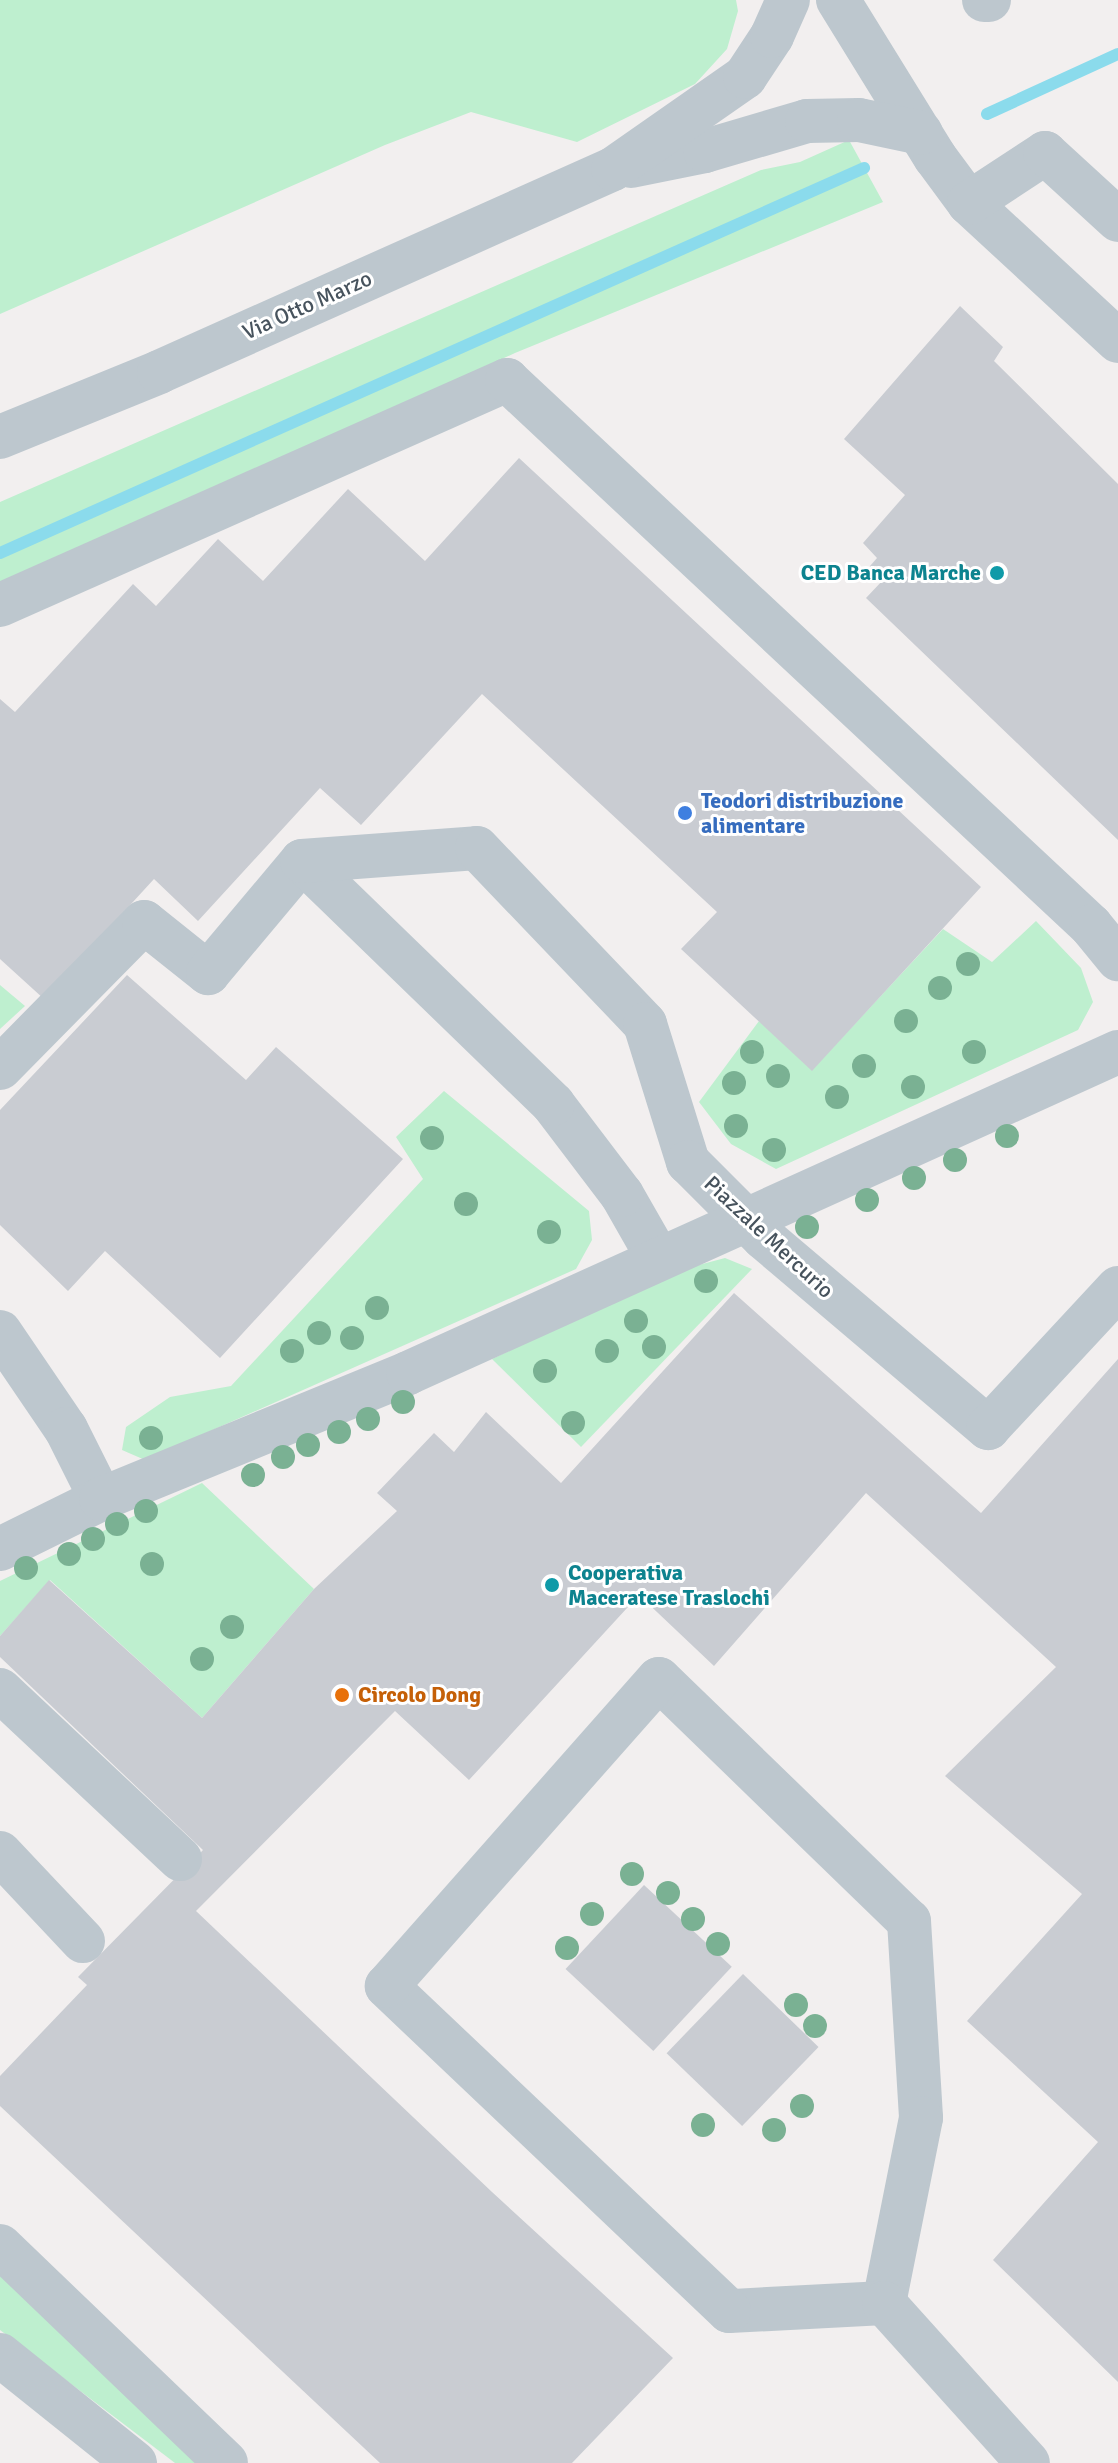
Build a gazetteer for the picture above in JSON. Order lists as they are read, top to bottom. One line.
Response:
{"streets":{"street":["Via Otto Marzo","Piazzale Mercurio"]},"places":["CED Banca Marche","Teodori distribuzione alimentare","Cooperativa Maceratese Traslochi","Circolo Dong"]}
